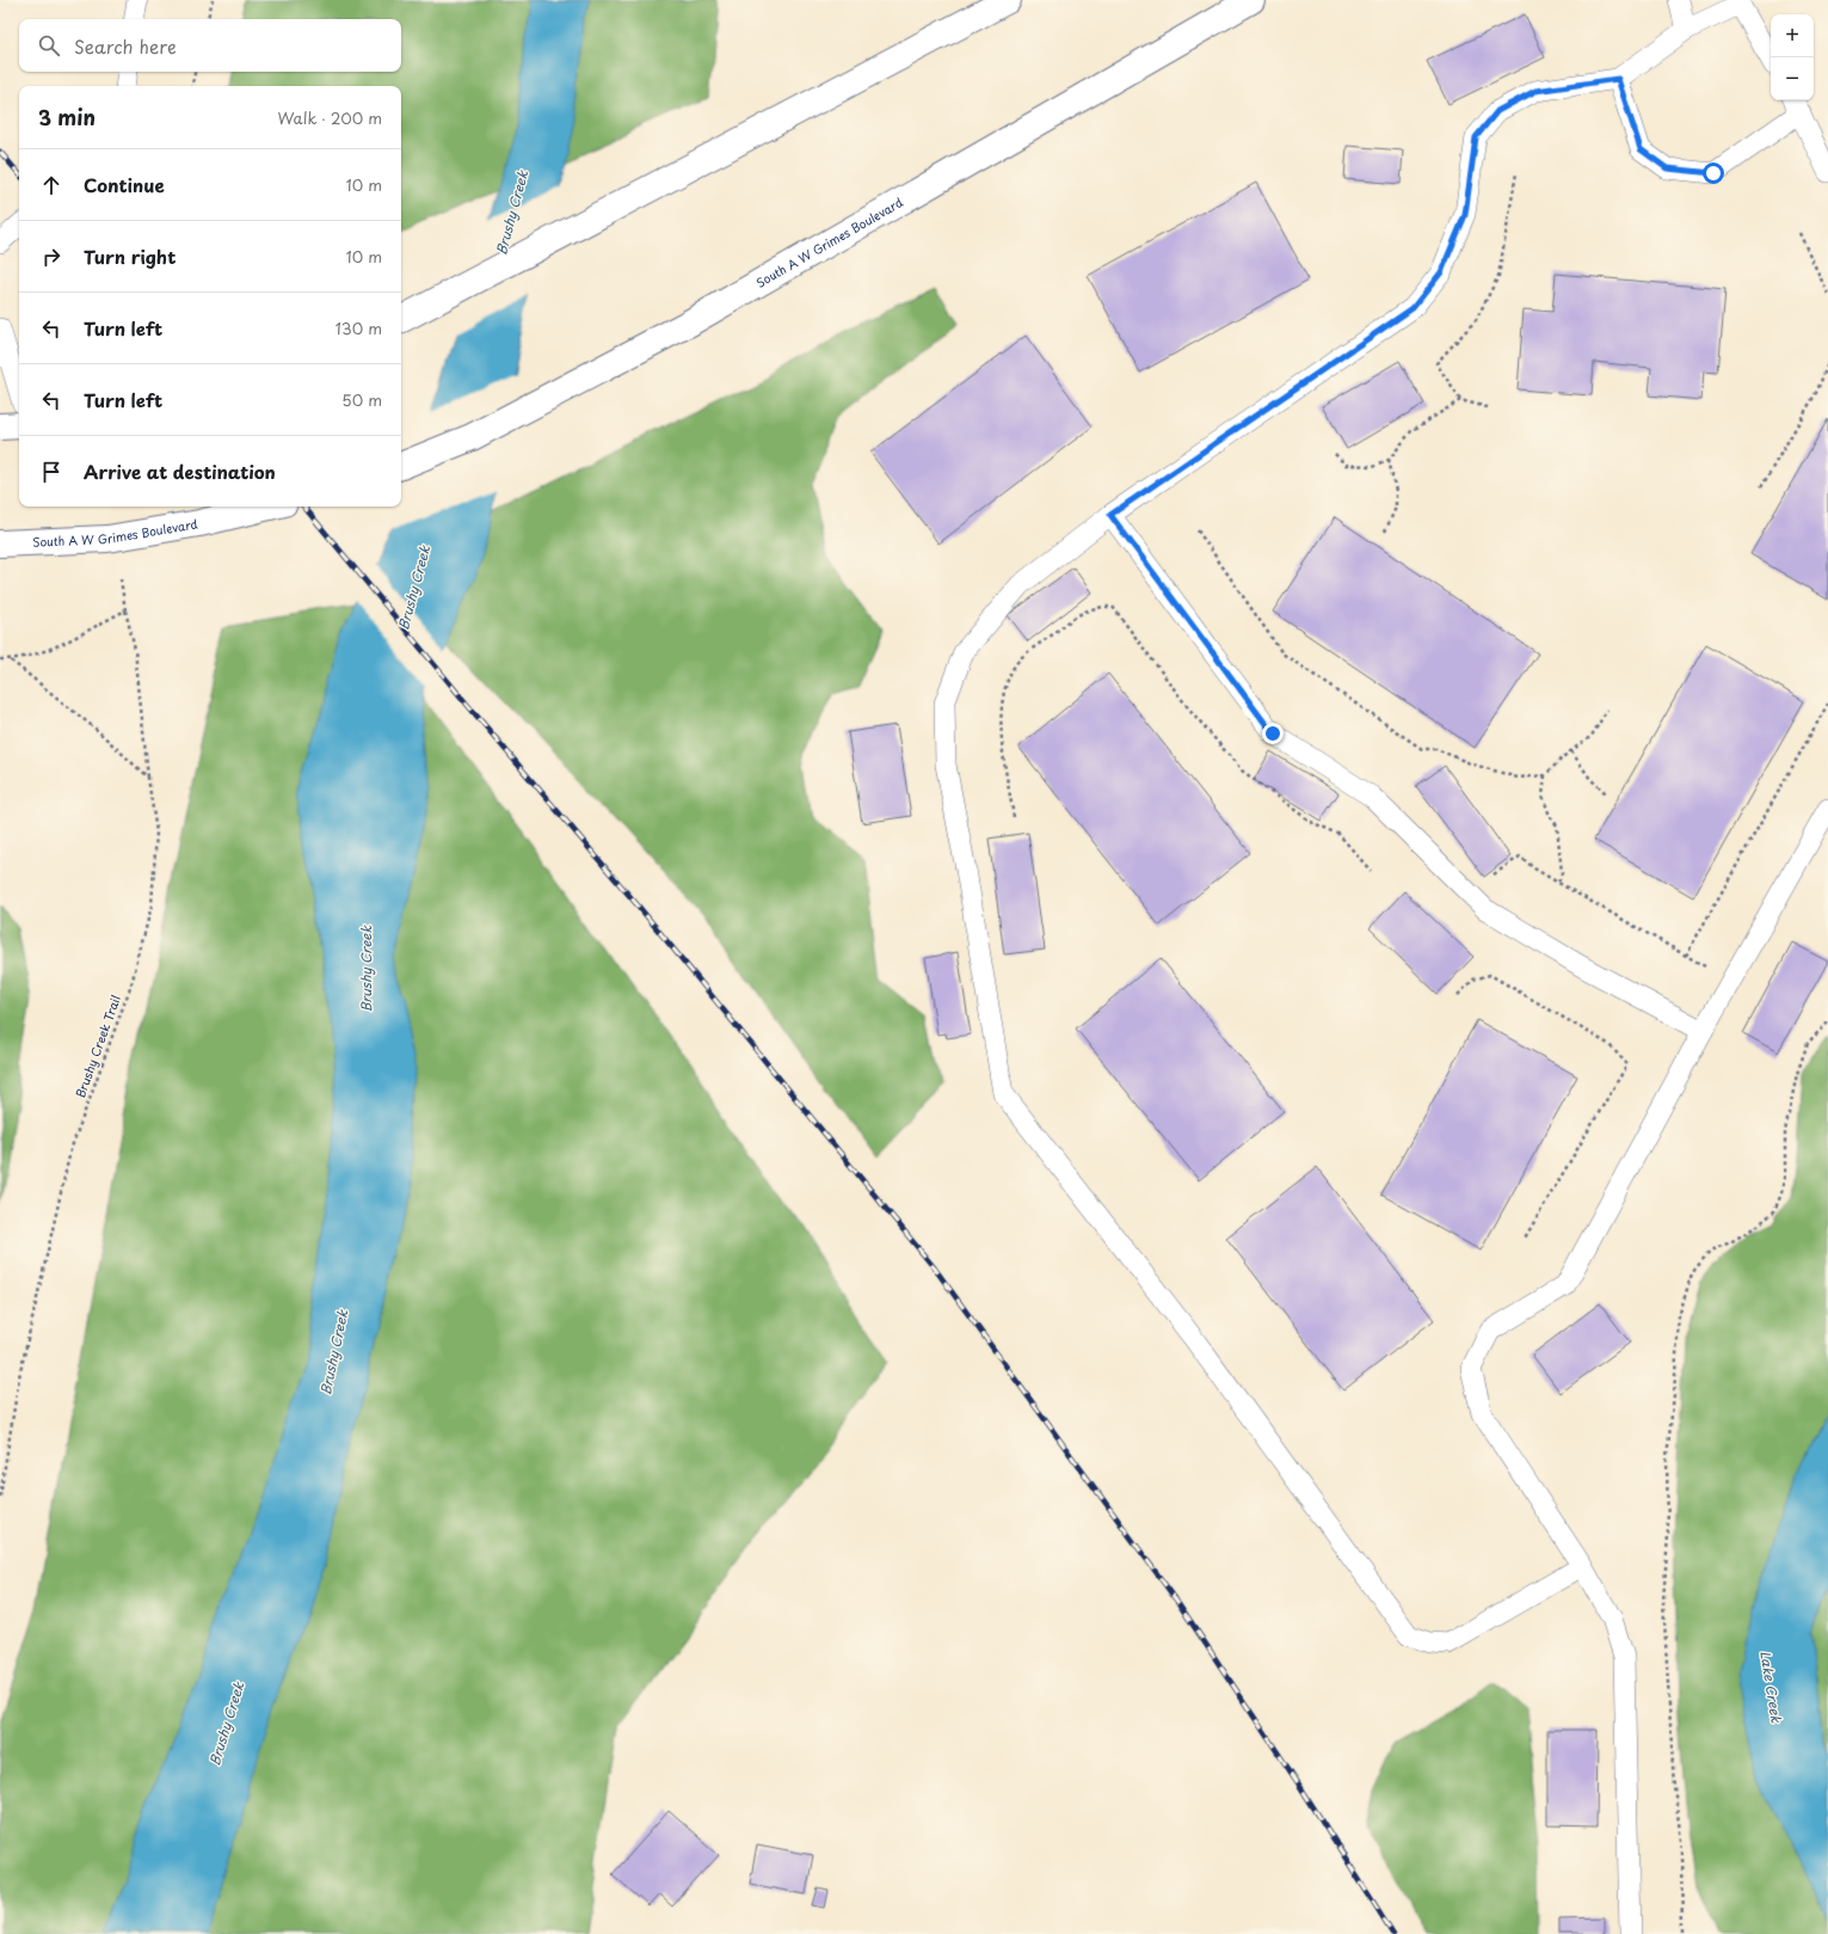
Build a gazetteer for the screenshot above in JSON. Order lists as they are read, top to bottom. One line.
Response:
{"streets":{"main road":["South A W Grimes Boulevard"],"path":["Brushy Creek Trail"]},"water":["Brushy Creek","Lake Creek"],"page":{"map_buttons":["+","−"],"search":"Search here","heading":["3 min","Walk · 200 m"],"list":[["Continue","10 m"],["Turn right","10 m"],["Turn left","130 m"],["Turn left","50 m"],"Arrive at destination"]}}
